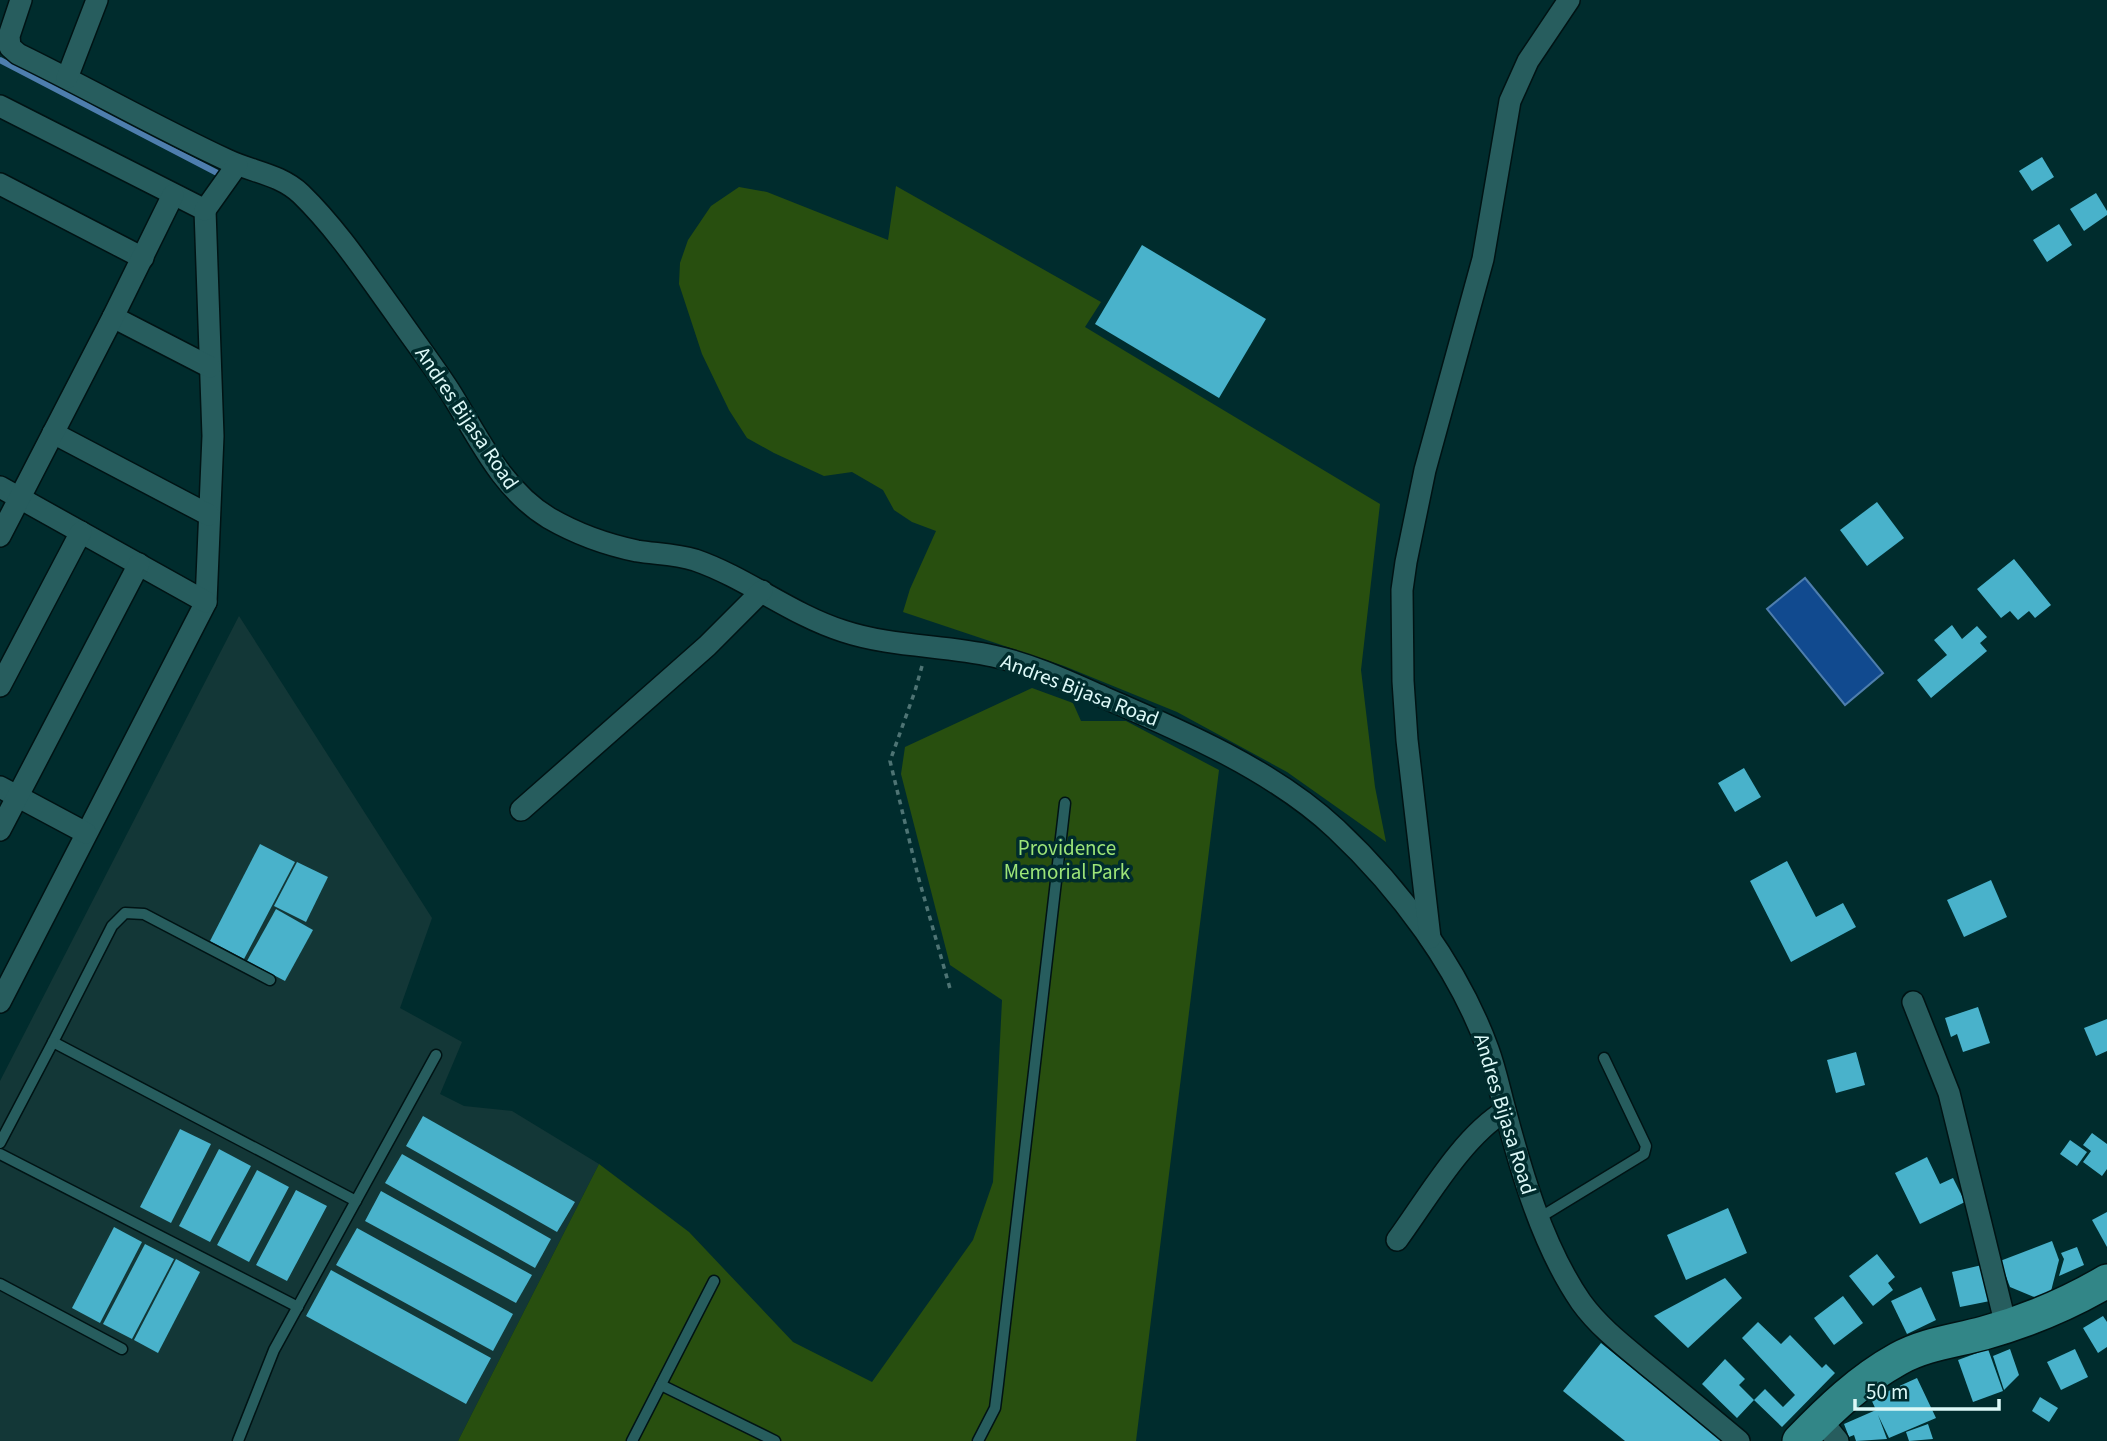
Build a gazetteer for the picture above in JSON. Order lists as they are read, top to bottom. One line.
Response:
{"streets":{"street":["Andres Bijasa Road"]},"parks":["Providence Memorial Park"],"scale_bar":"50 m"}
